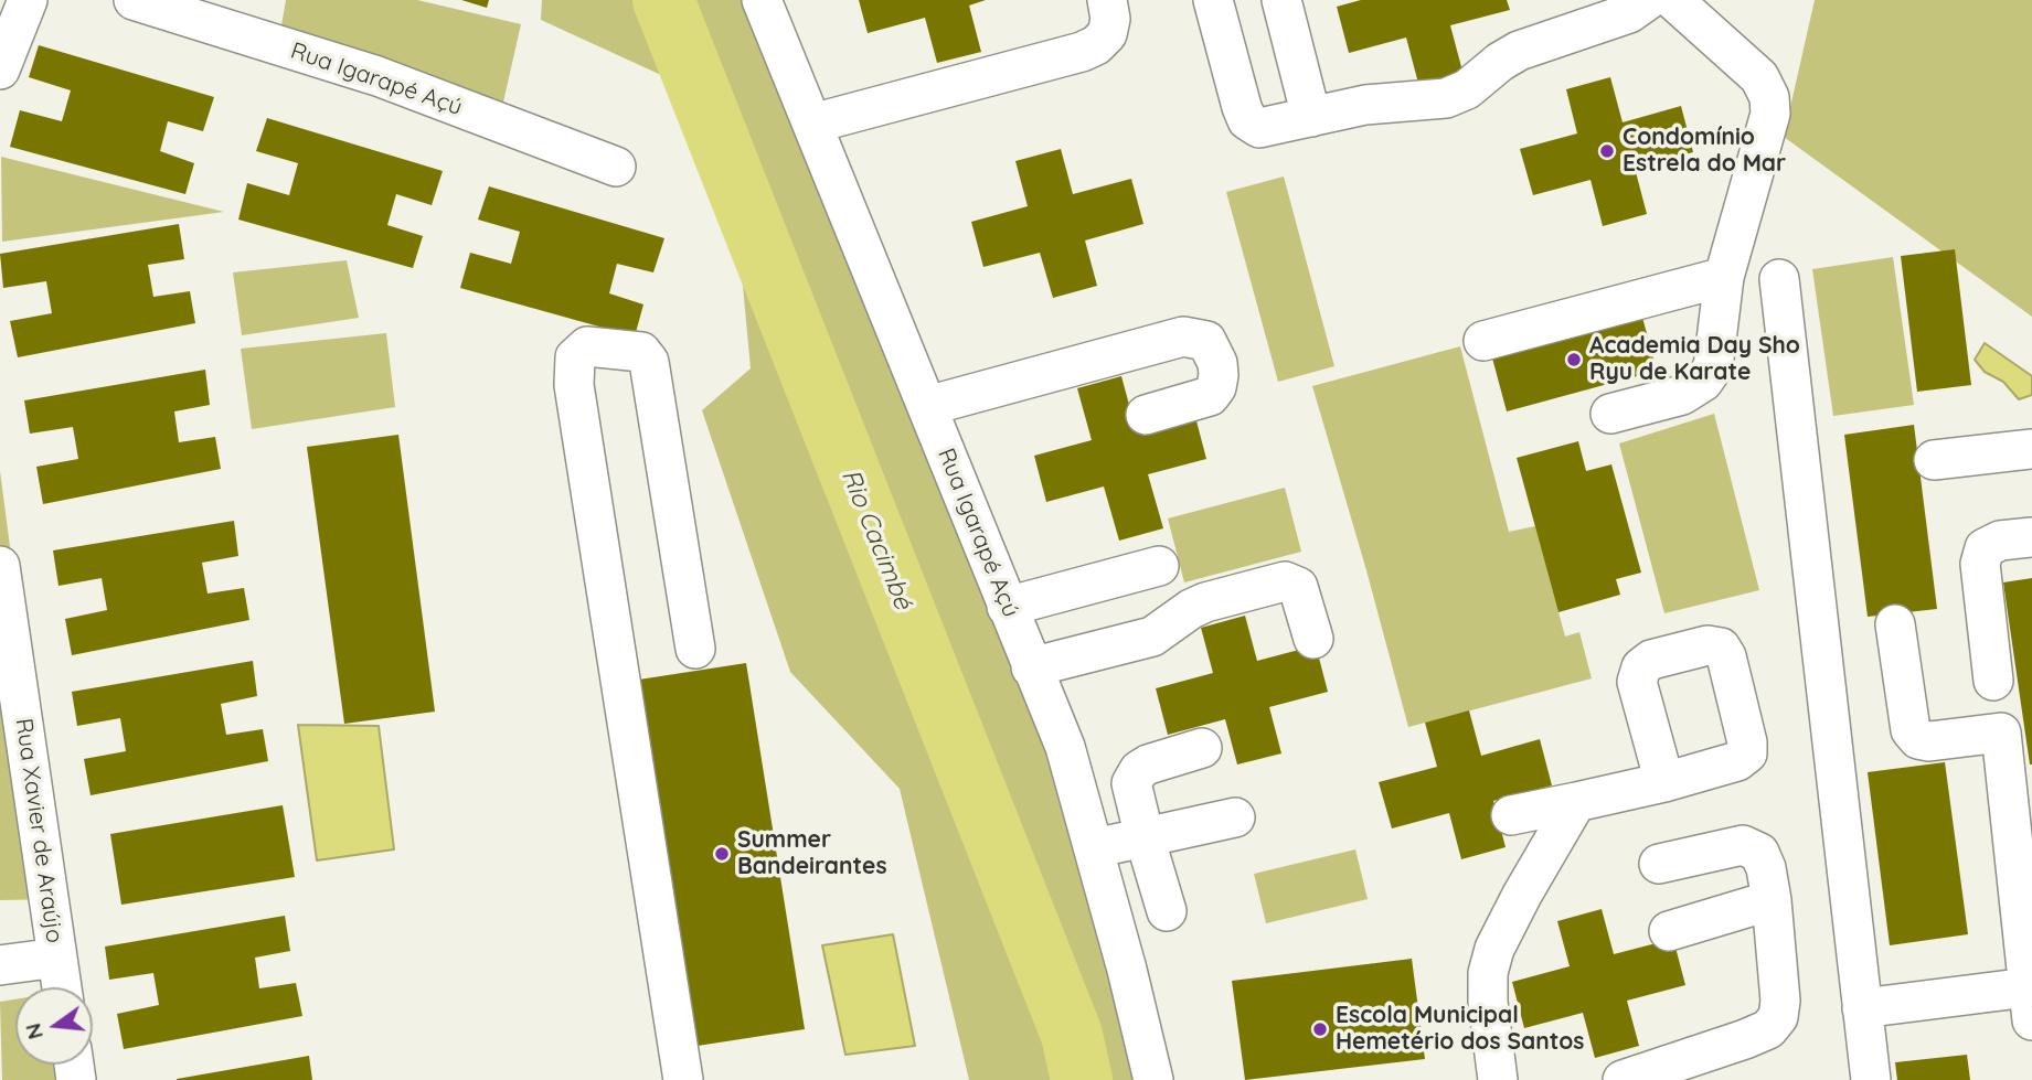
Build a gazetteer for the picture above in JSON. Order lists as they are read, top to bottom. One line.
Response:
{"streets":{"street":["Rua Igarapé Açú","Rua Xavier de Araújo"]},"water":["Rio Cacimbé"],"places":["Condomínio Estrela do Mar","Academia Day Sho Ryu de Karate","Summer Bandeirantes","Escola Municipal Hemetério dos Santos"],"north":"left"}
